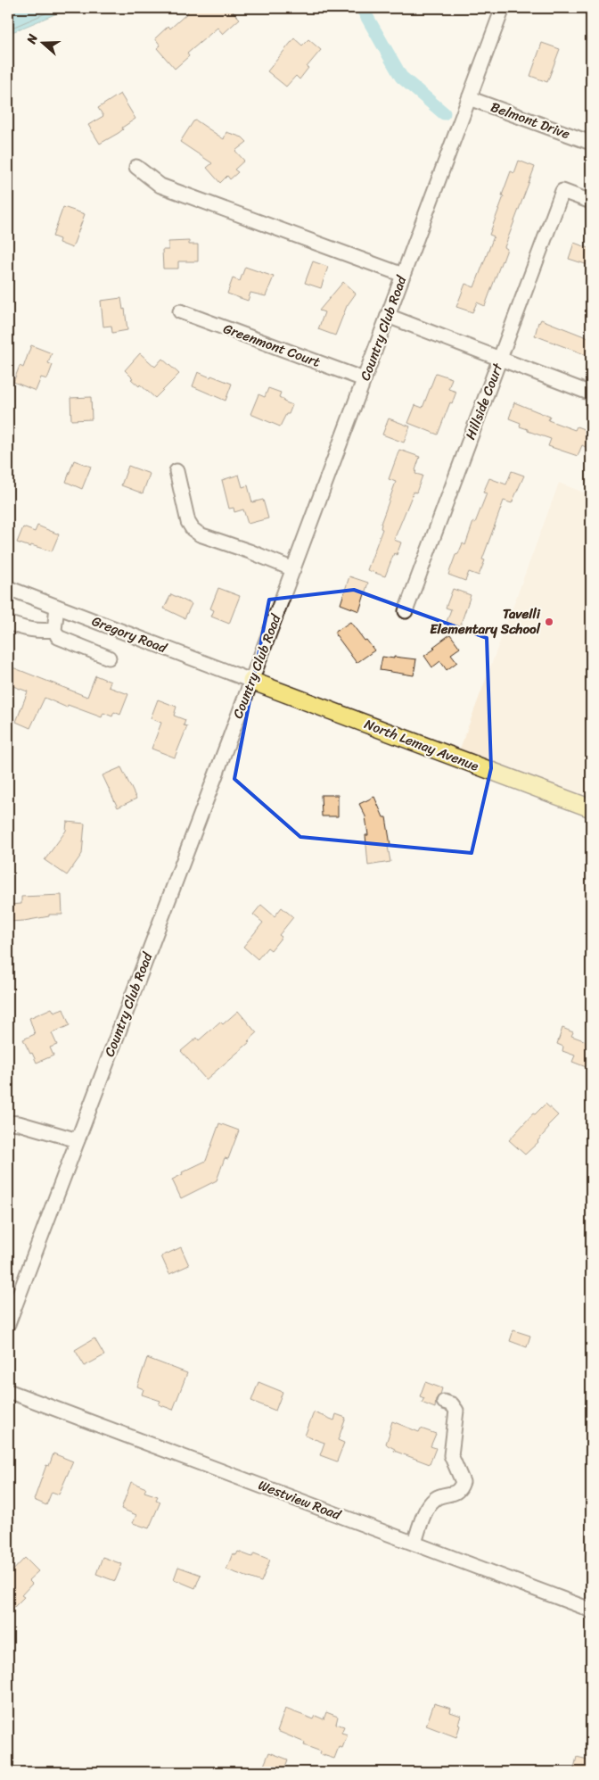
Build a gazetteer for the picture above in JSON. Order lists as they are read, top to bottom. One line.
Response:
{"streets":{"main road":["North Lemay Avenue"],"street":["Belmont Drive","Country Club Road","Greenmont Court","Hillside Court","Gregory Road","Westview Road"]},"crossings":[["Belmont Drive","Country Club Road"],["Country Club Road","Greenmont Court"],["Country Club Road","Gregory Road"],["Country Club Road","North Lemay Avenue"],["Gregory Road","North Lemay Avenue"]],"places":["Tavelli Elementary School"],"north":"left"}
